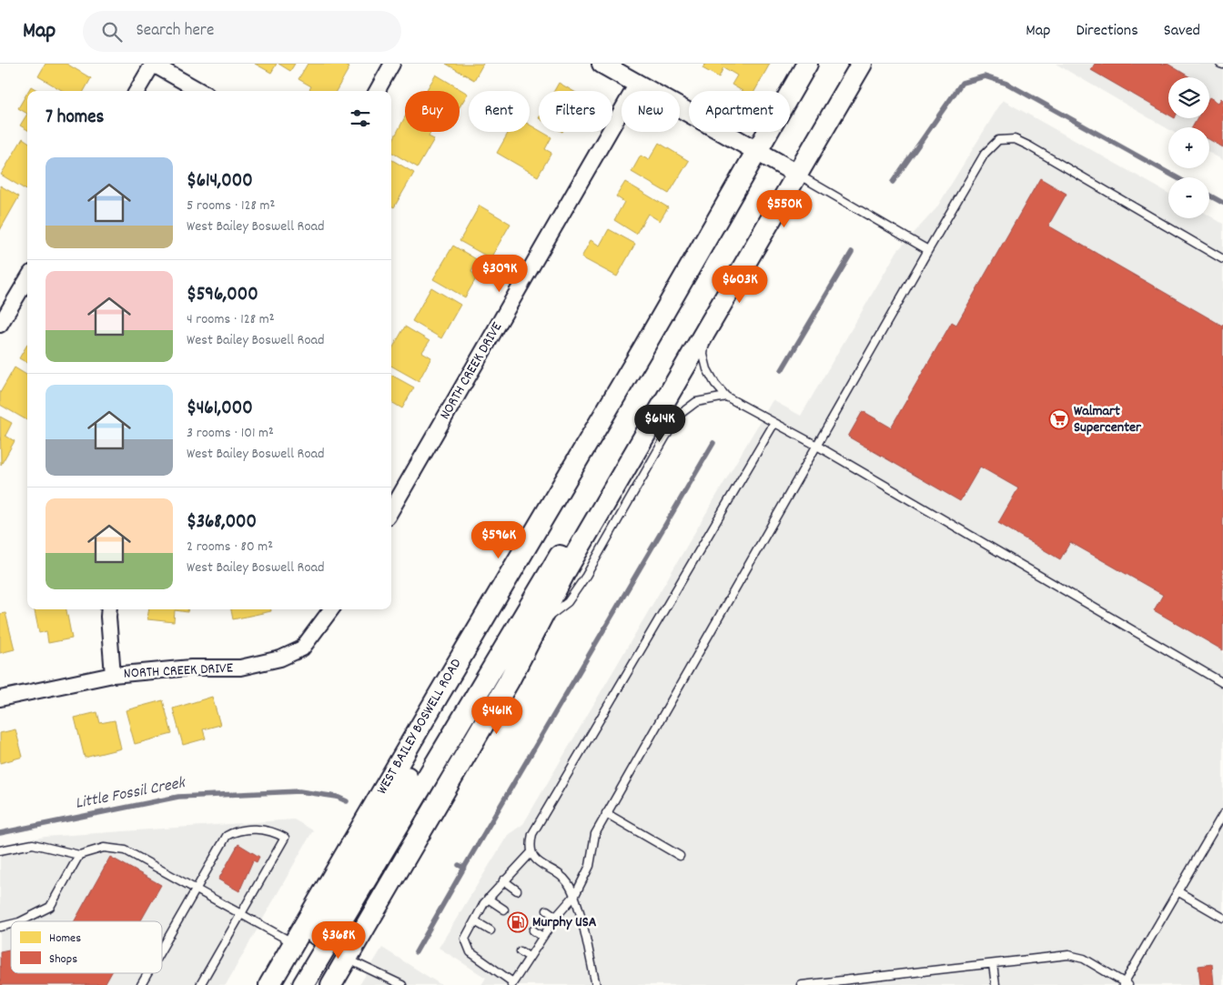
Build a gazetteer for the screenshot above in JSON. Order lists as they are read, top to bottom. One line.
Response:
{"streets":{"main road":["WEST BAILEY BOSWELL ROAD"],"street":["NORTH CREEK DRIVE"]},"water":["Little Fossil Creek"],"places":{"supermarket":["Walmart Supercenter"],"fuel station":["Murphy USA"]},"legend":["Homes","Shops"],"page":{"header":"Map","search":"Search here","nav":["Map","Directions","Saved"],"map_buttons":["+","−"],"chip":["Buy","Rent","Filters","New","Apartment"],"heading":"7 homes","list":[{"name":"$614,000","note":"5 rooms · 128 m² · West Bailey Boswell Road"},{"name":"$596,000","note":"4 rooms · 128 m² · West Bailey Boswell Road"},{"name":"$461,000","note":"3 rooms · 101 m² · West Bailey Boswell Road"},{"name":"$368,000","note":"2 rooms · 80 m² · West Bailey Boswell Road"}],"price":["$550K","$309K","$603K","$614K","$596K","$461K","$368K"]}}
